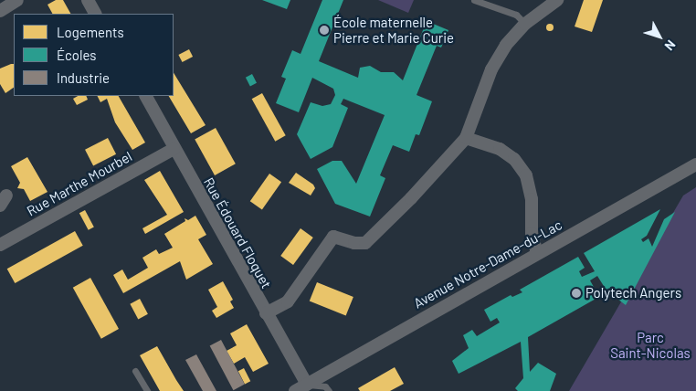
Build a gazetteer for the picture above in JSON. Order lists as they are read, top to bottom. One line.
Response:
{"streets":{"street":["Rue Marthe Mourbel","Rue Édouard Floquet","Avenue Notre-Dame-du-Lac"]},"crossings":[["Rue Marthe Mourbel","Rue Édouard Floquet"],["Rue Édouard Floquet","Avenue Notre-Dame-du-Lac"]],"parks":["Parc Saint-Nicolas"],"places":["École maternelle Pierre et Marie Curie","Polytech Angers"],"legend":["Logements","Écoles","Industrie"],"north":"bottom right"}
